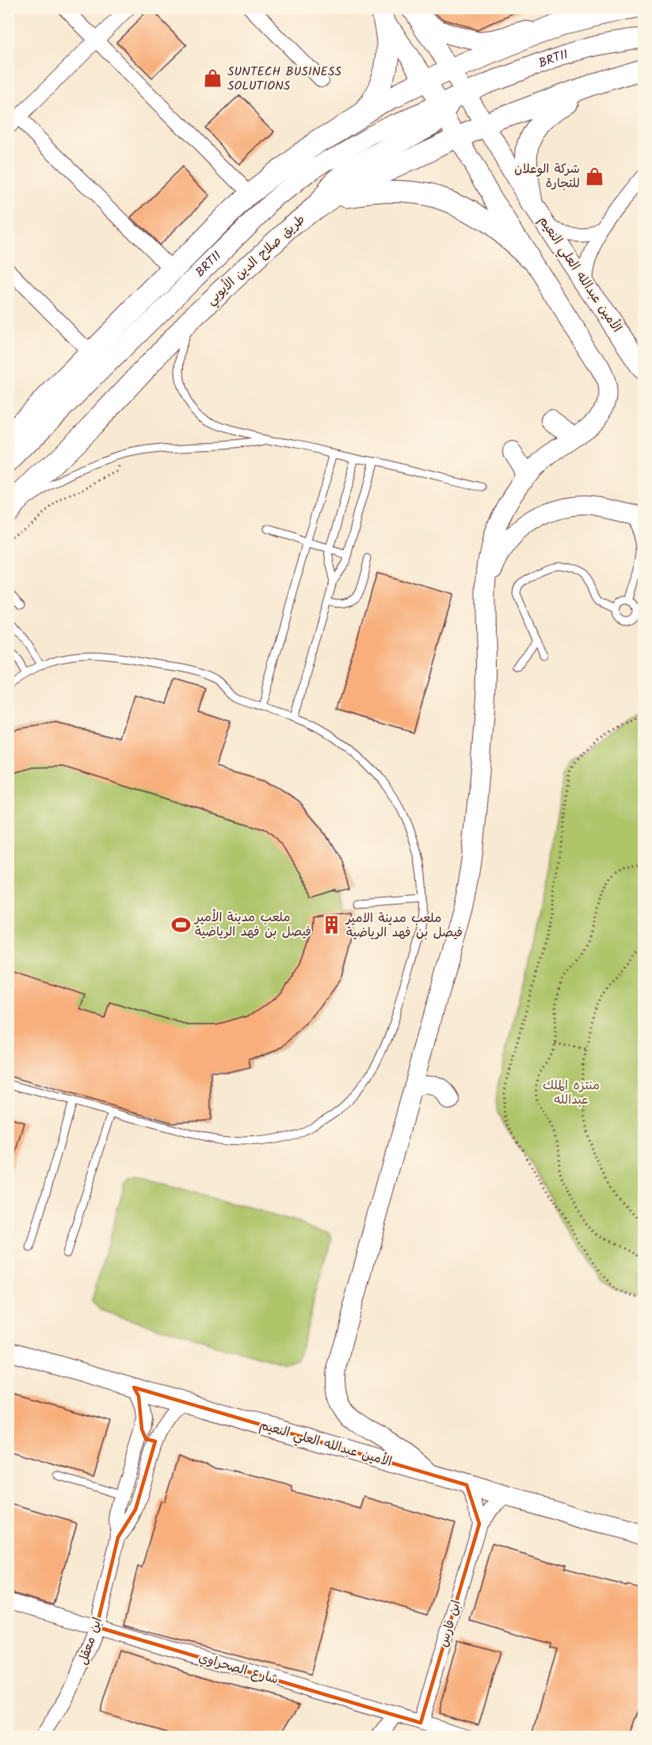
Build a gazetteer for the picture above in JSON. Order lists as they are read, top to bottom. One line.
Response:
{"streets":{"main road":["BRT11","طريق صلاح الدين الأيوبي","الأمين عبدالله العلي النعيم"],"street":["ابن فارس","ابن معقل","شارع الصحراوي"]},"crossings":[["BRT11","الأمين عبدالله العلي النعيم"],["طريق صلاح الدين الأيوبي","الأمين عبدالله العلي النعيم"],["الأمين عبدالله العلي النعيم","ابن معقل"],["ابن فارس","شارع الصحراوي"],["ابن معقل","شارع الصحراوي"]],"parks":["منتزه الملك عبدالله"],"places":{"shop":["SUNTECH BUSINESS SOLUTIONS","شركة الوعلان للتجارة"],"sports":["ملعب مدينة الأمير فيصل بن فهد الرياضية"],"building":["ملعب مدينة الامير فيصل بن فهد الرياضية"]}}
